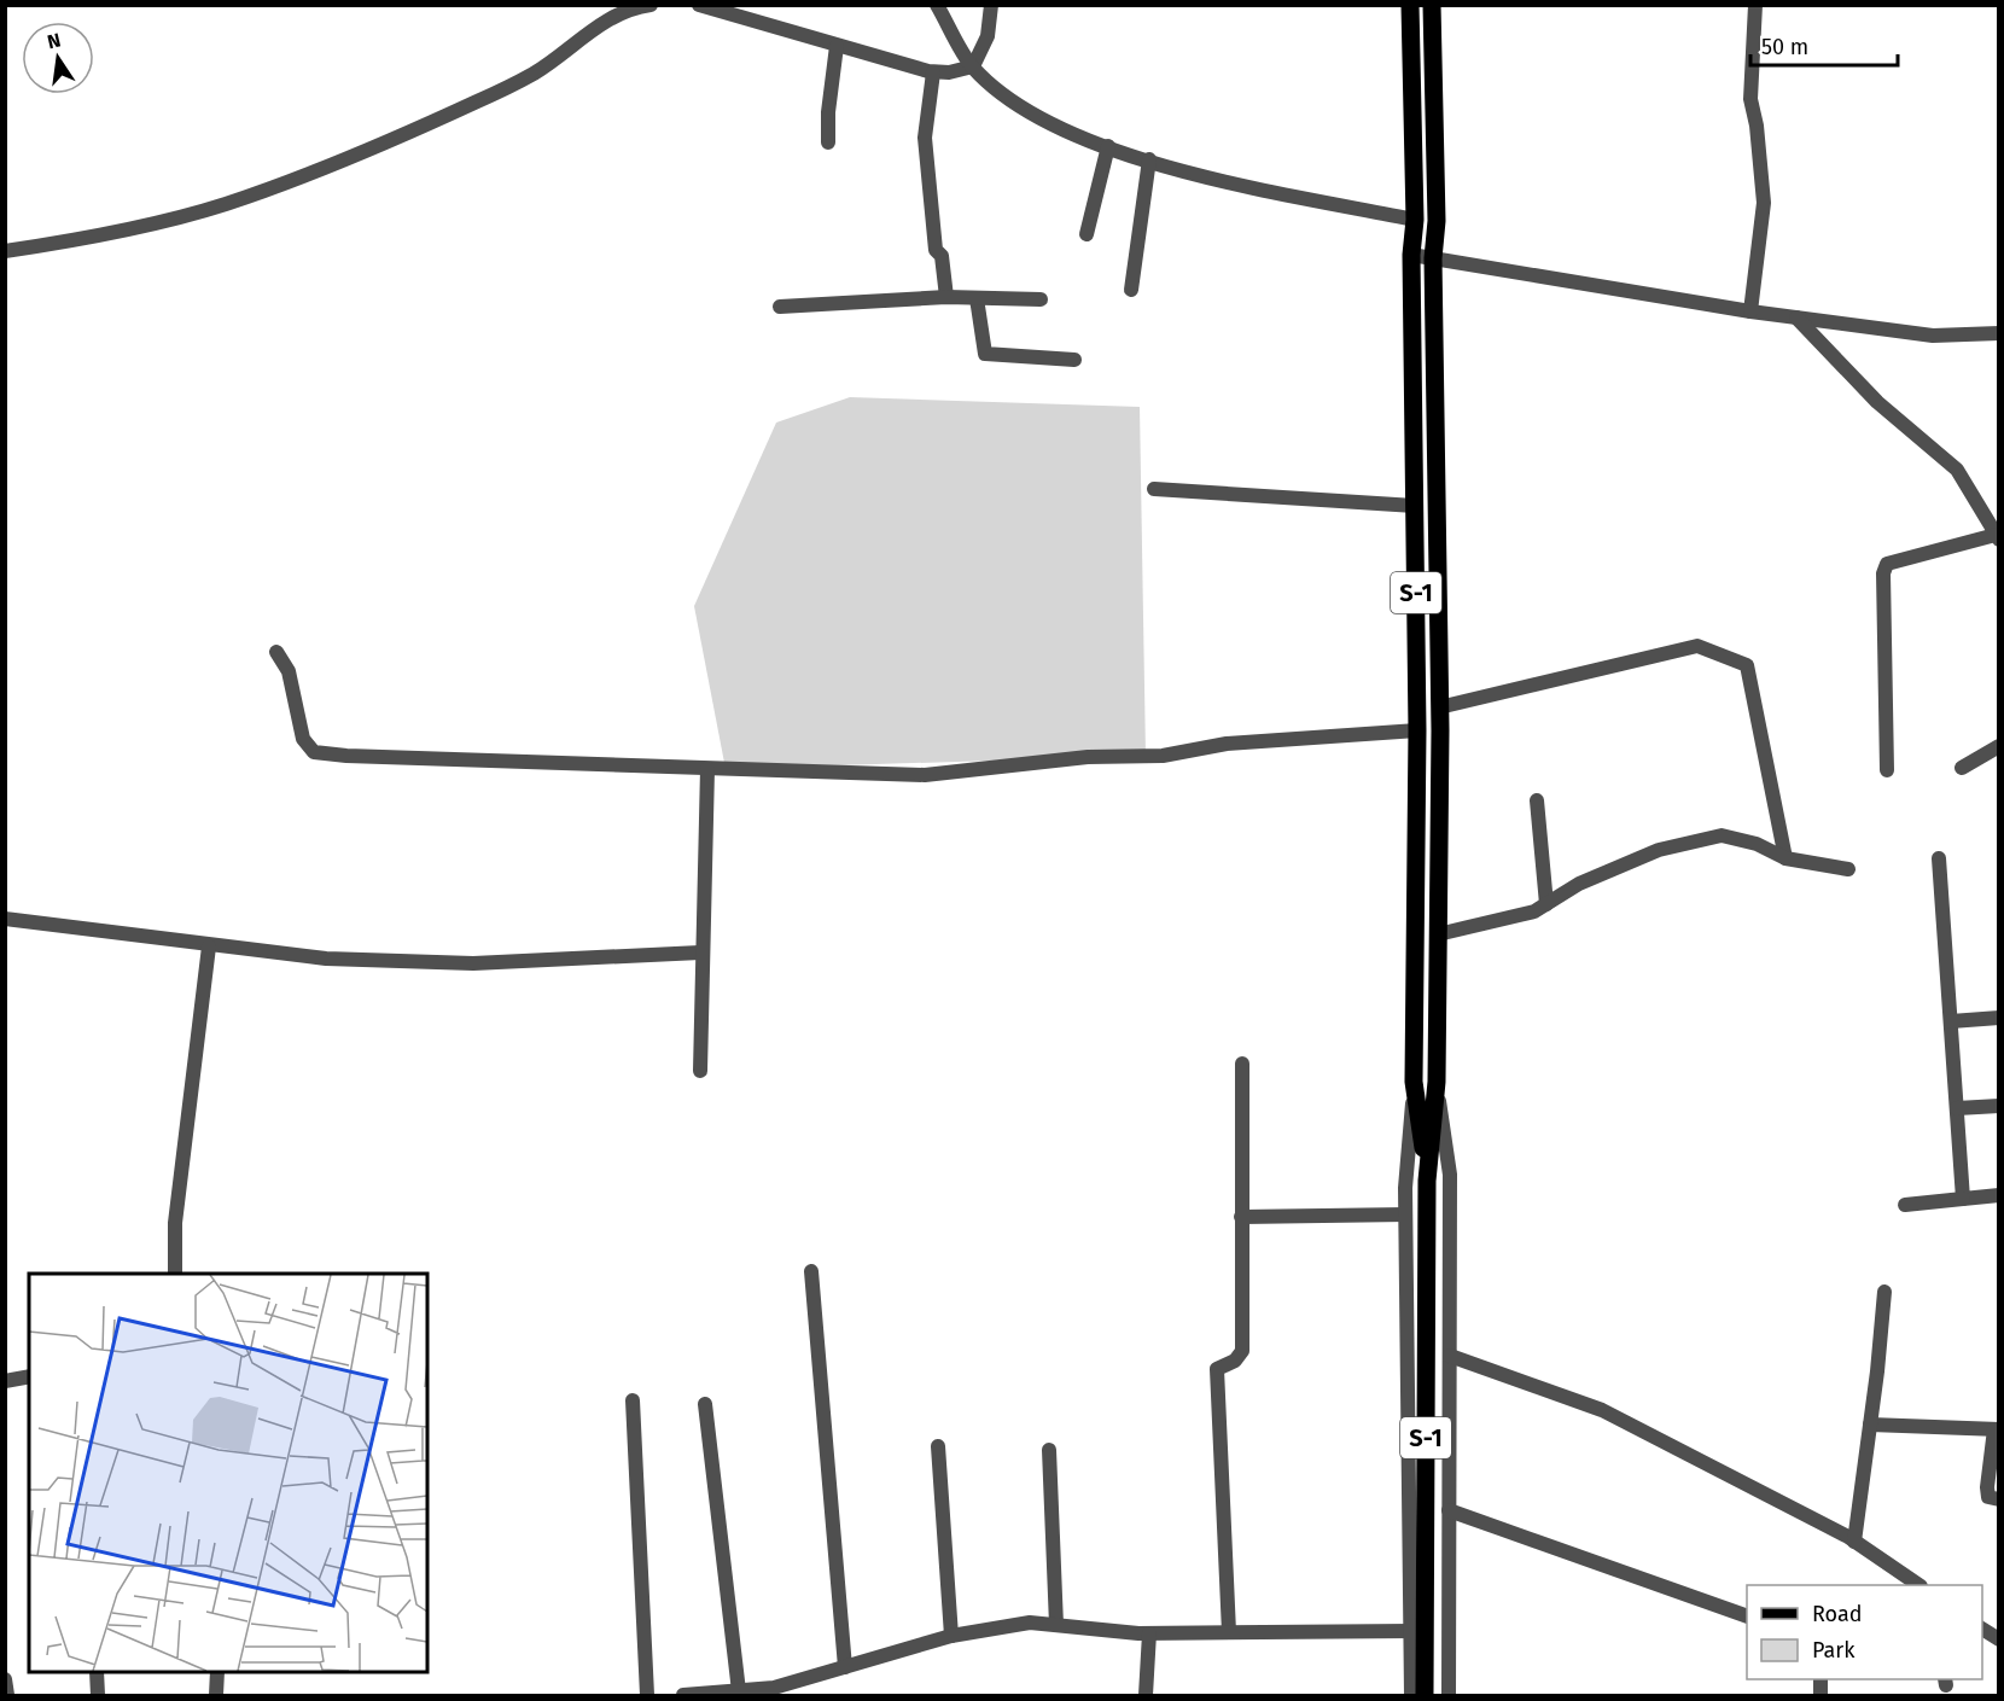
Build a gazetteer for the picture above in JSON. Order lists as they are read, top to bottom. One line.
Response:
{"streets":{"main road":["S-1"]},"legend":["Road","Park"],"scale_bar":"50 m","north":"top"}
